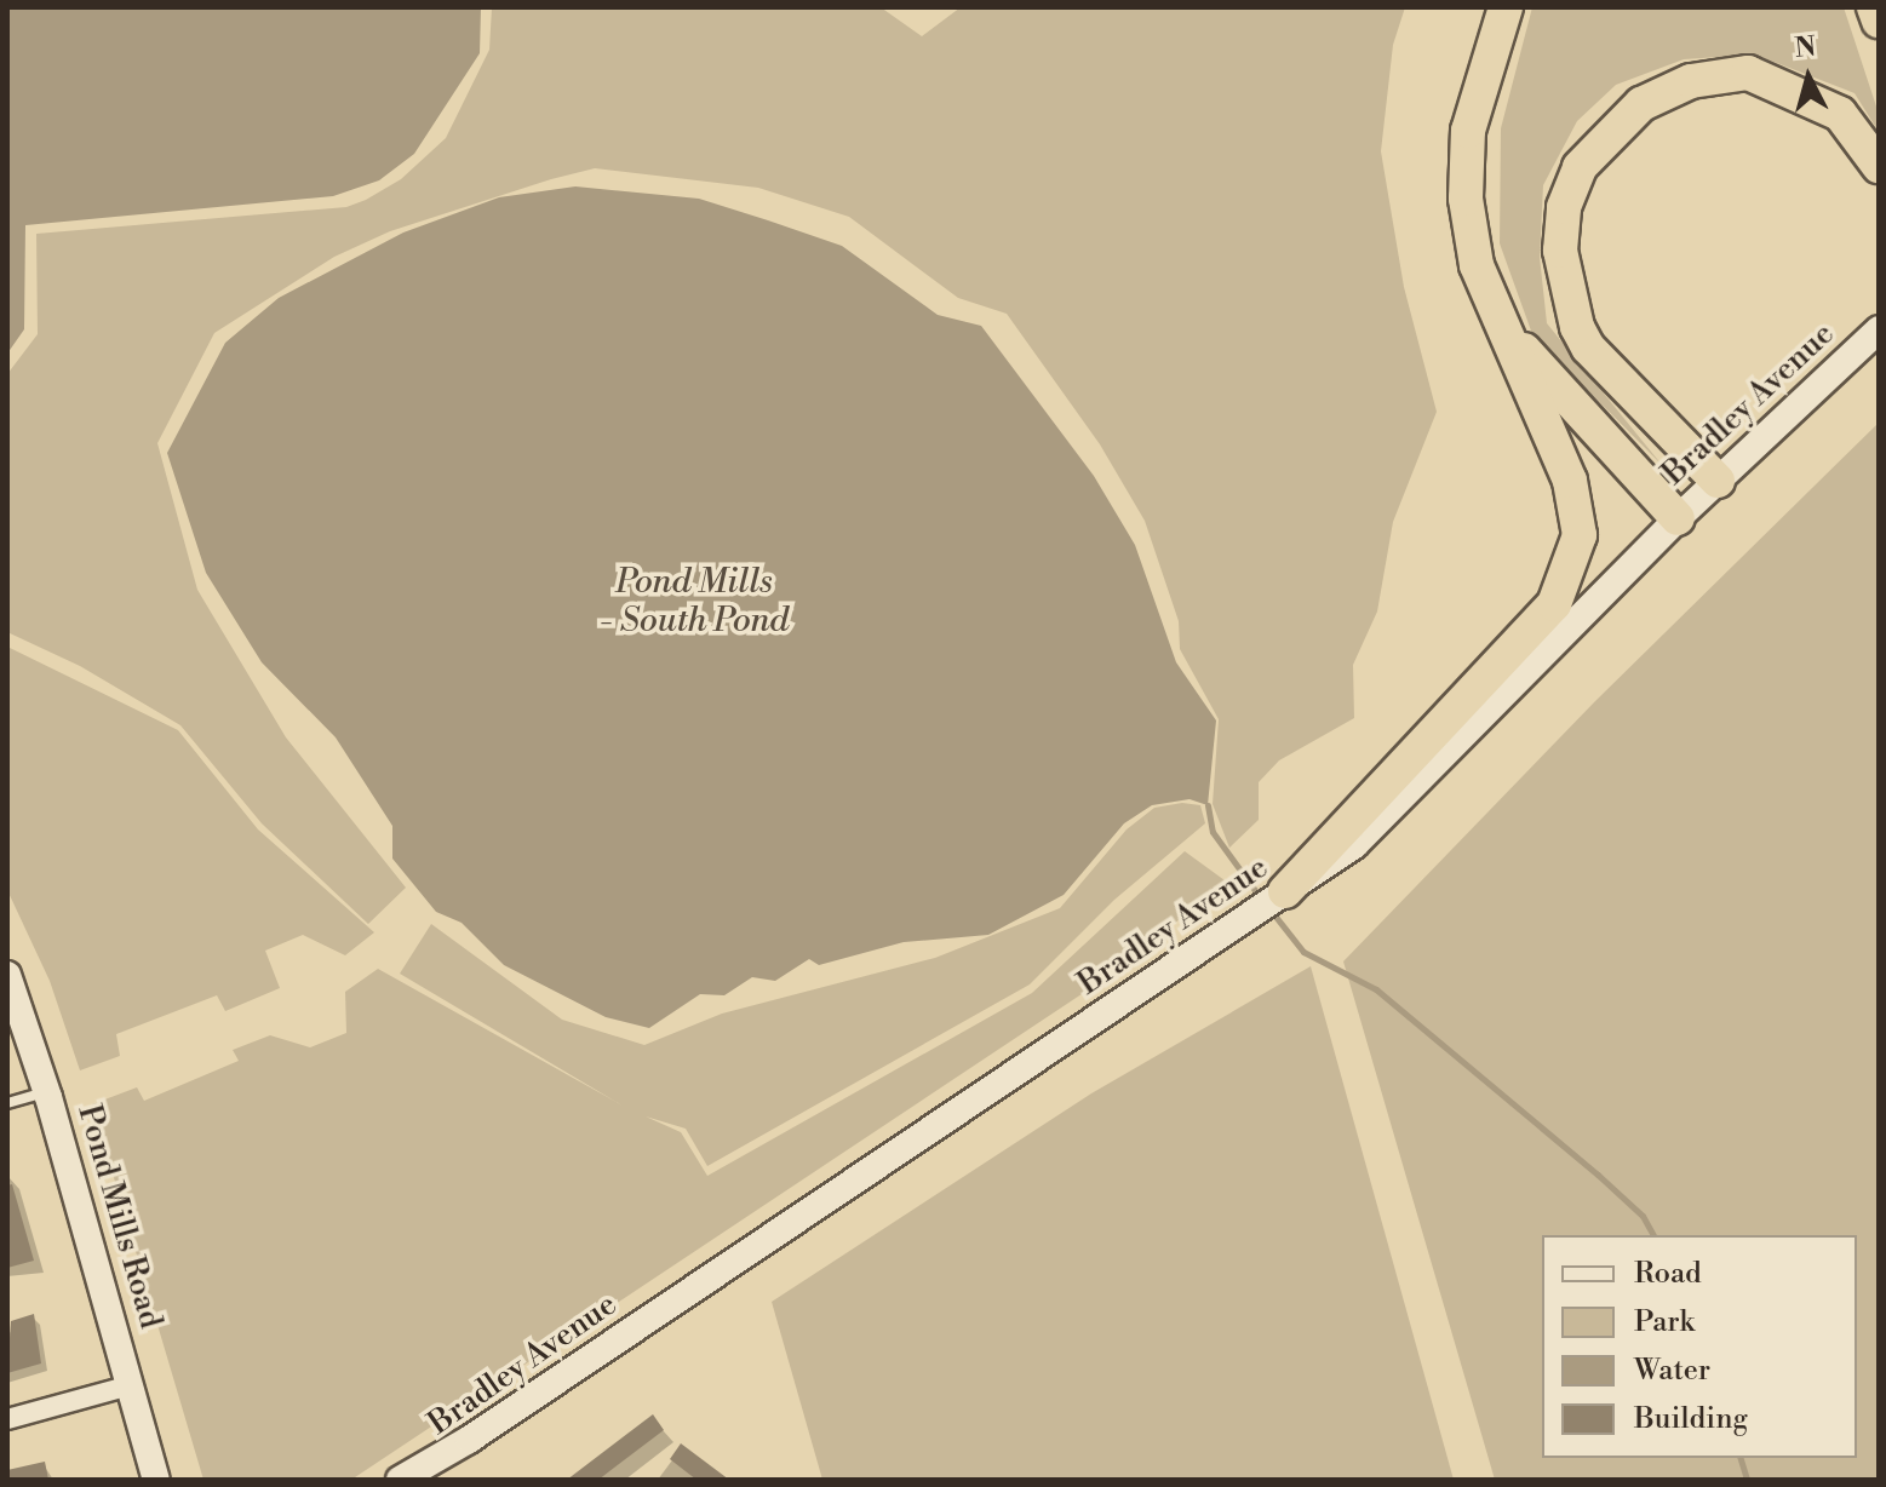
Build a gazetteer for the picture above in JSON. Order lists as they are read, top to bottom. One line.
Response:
{"streets":{"main road":["Bradley Avenue","Pond Mills Road"]},"water":["Pond Mills - South Pond"],"legend":["Road","Park","Water","Building"],"north":"top"}
